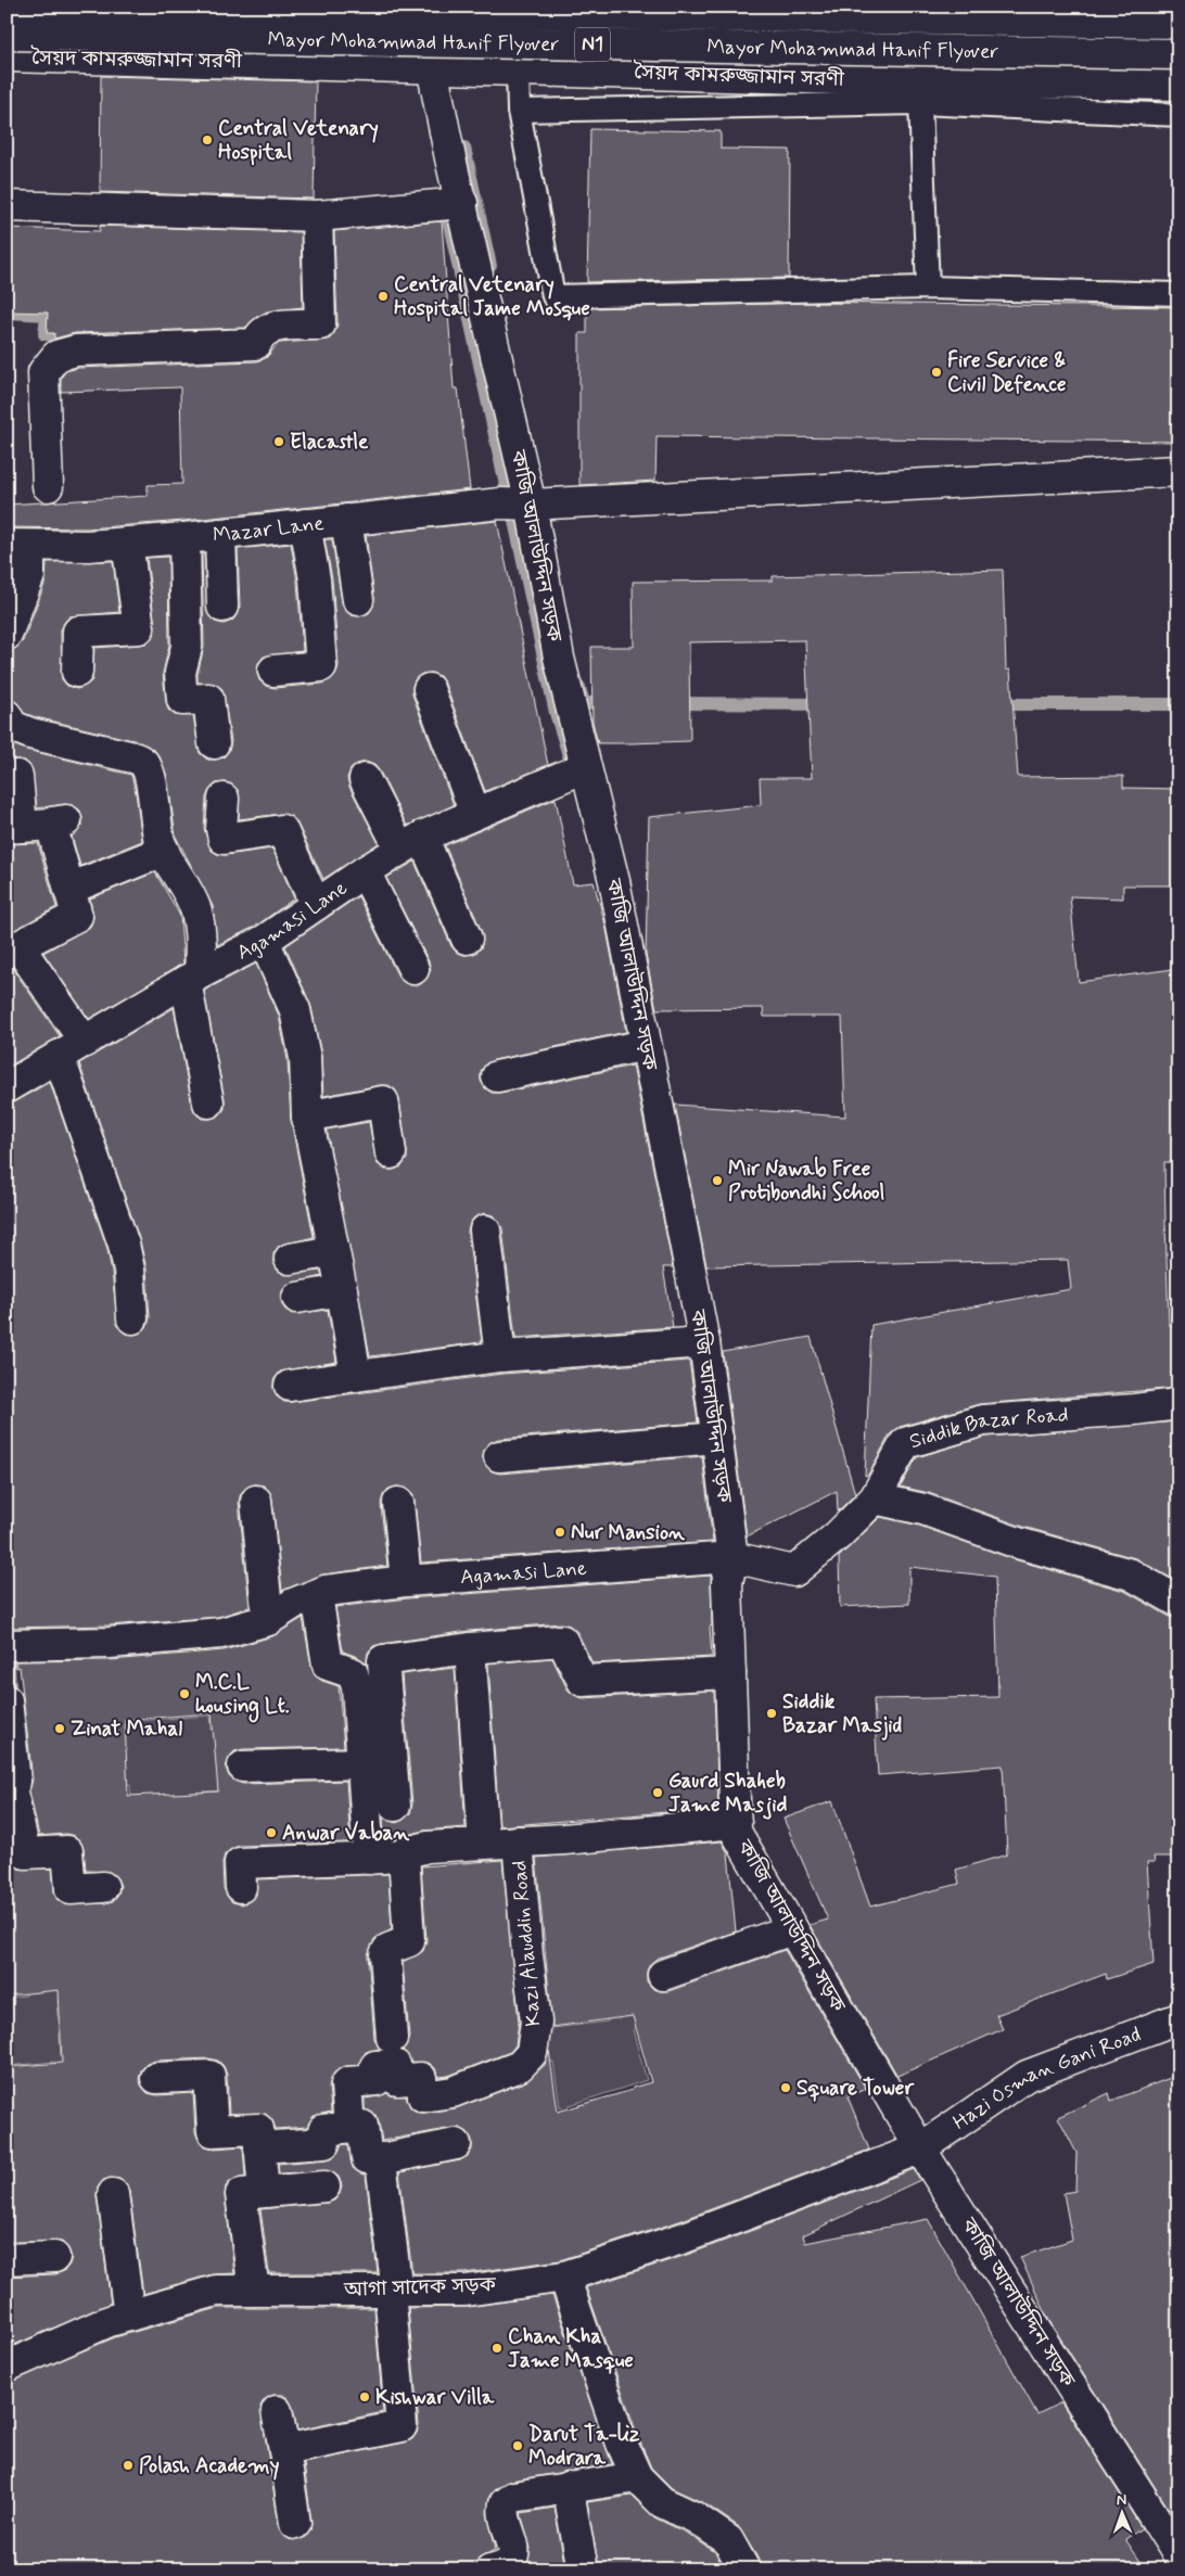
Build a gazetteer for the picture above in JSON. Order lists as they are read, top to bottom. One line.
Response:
{"streets":{"main road":["Mayor Mohammad Hanif Flyover","N1","সৈয়দ কামরুজ্জামান সরণী","Mazar Lane","কাজি আলাউদ্দিন সড়ক","Agamasi Lane","Siddik Bazar Road","Kazi Alauddin Road","Hazi Osman Gani Road","আগা সাদেক সড়ক"]},"crossings":[["সৈয়দ কামরুজ্জামান সরণী","কাজি আলাউদ্দিন সড়ক"],["Mazar Lane","কাজি আলাউদ্দিন সড়ক"],["কাজি আলাউদ্দিন সড়ক","Agamasi Lane"],["কাজি আলাউদ্দিন সড়ক","Siddik Bazar Road"],["কাজি আলাউদ্দিন সড়ক","Kazi Alauddin Road"],["কাজি আলাউদ্দিন সড়ক","Hazi Osman Gani Road"],["কাজি আলাউদ্দিন সড়ক","আগা সাদেক সড়ক"],["Agamasi Lane","Siddik Bazar Road"],["Hazi Osman Gani Road","আগা সাদেক সড়ক"]],"places":["Central Vetenary Hospital","Central Vetenary Hospital Jame Mosque","Fire Service & Civil Defence","Elacastle","Mir Nawab Free Protibondhi School","Nur Mansion","M.C.L housing Lt.","Siddik Bazar Masjid","Zinat Mahal","Gaurd Shaheb Jame Masjid","Anwar Vaban","Square Tower","Chan Kha Jame Masque","Kishwar Villa","Darut Ta-liz Modrara","Polash Academy"],"north":"top"}
